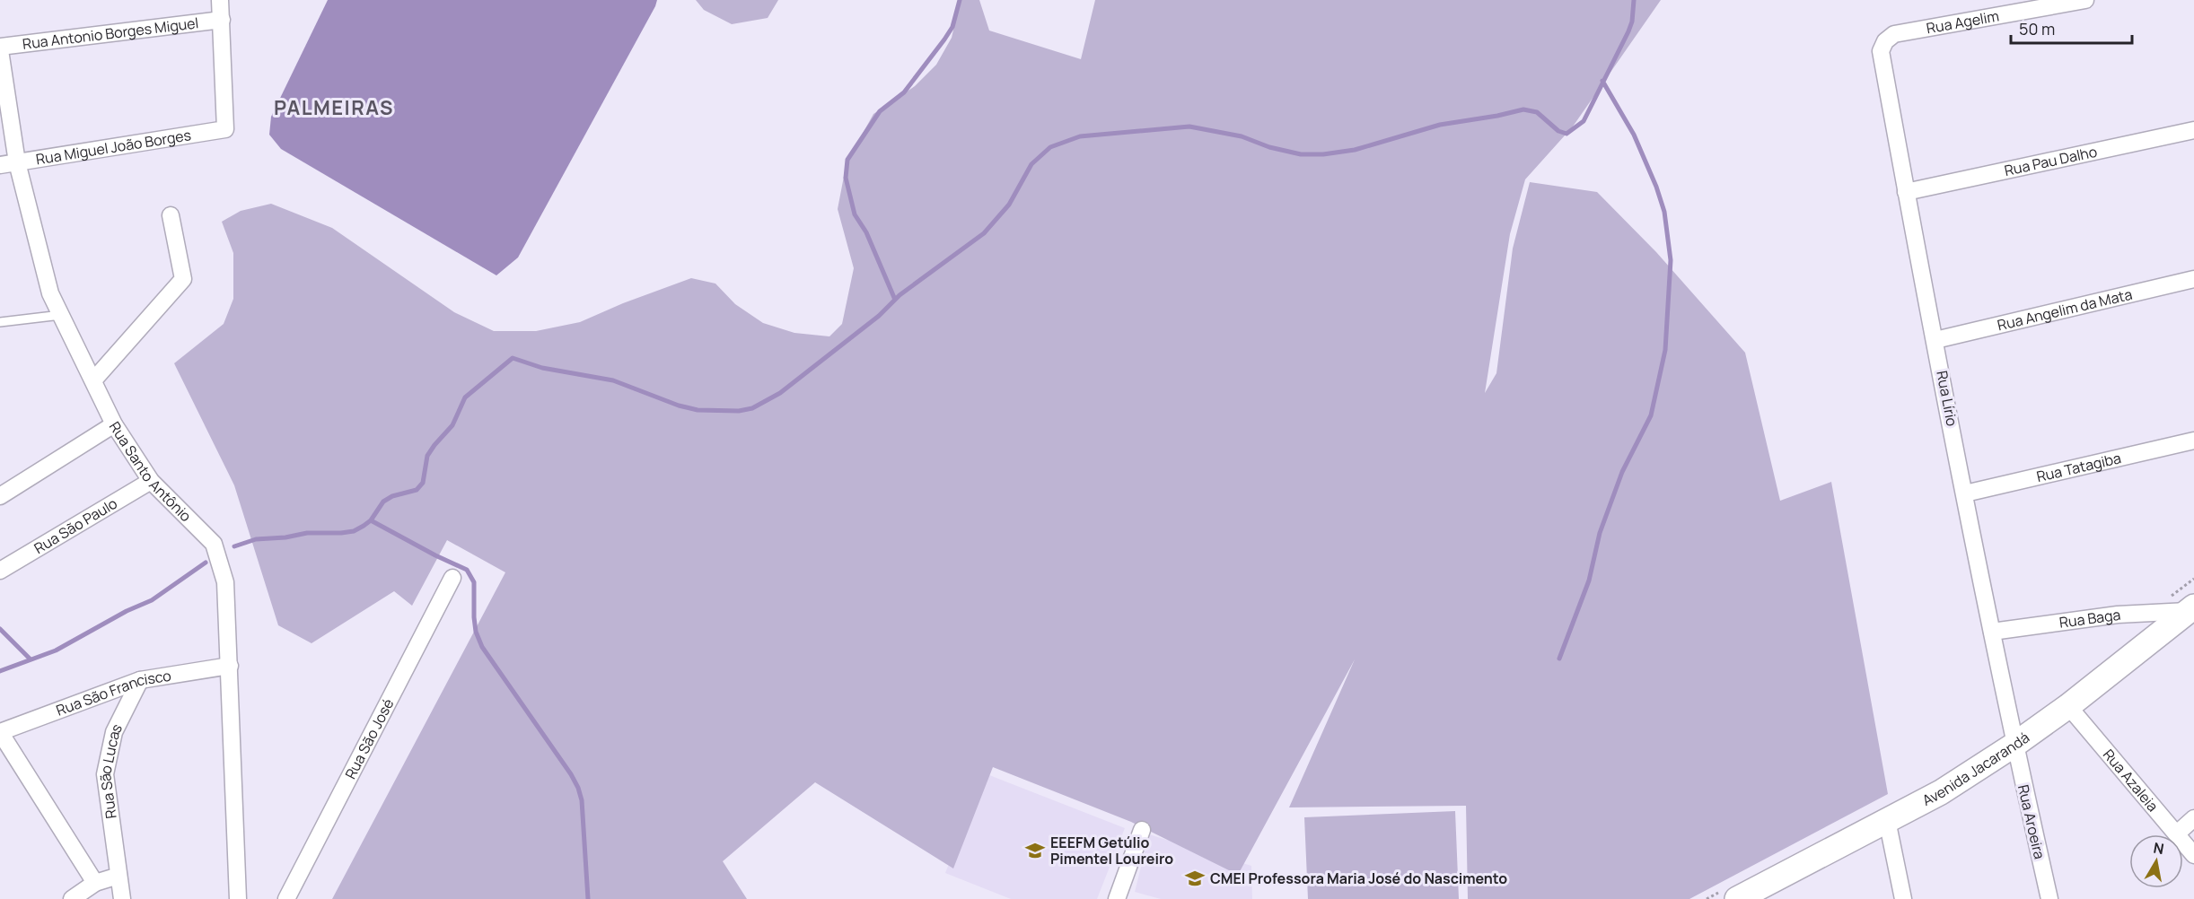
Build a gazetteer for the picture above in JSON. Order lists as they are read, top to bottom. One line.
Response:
{"streets":{"main road":["Avenida Jacarandá"],"street":["Rua Agelim","Rua Antonio Borges Miguel","Rua Miguel João Borges","Rua Pau Dalho","Rua Angelim da Mata","Rua Lírio","Rua Tatagiba","Rua Santo Antônio","Rua São Paulo","Rua Baga","Rua São Francisco","Rua São José","Rua São Lucas","Rua Azaleia","Rua Aroeira"]},"crossings":[["Rua Agelim","Rua Lírio"],["Rua Antonio Borges Miguel","Rua Miguel João Borges"],["Rua Antonio Borges Miguel","Rua Santo Antônio"],["Rua Miguel João Borges","Rua Santo Antônio"],["Rua Pau Dalho","Rua Lírio"],["Rua Angelim da Mata","Rua Lírio"],["Rua Lírio","Rua Tatagiba"],["Rua Lírio","Rua Baga"],["Rua Lírio","Avenida Jacarandá"],["Rua Lírio","Rua Aroeira"],["Rua Santo Antônio","Rua São Paulo"],["Rua Santo Antônio","Rua São Francisco"],["Rua Baga","Avenida Jacarandá"],["Rua São Francisco","Rua São Lucas"],["Avenida Jacarandá","Rua Azaleia"],["Avenida Jacarandá","Rua Aroeira"]],"districts":["PALMEIRAS"],"places":{"school or university":["EEEFM Getúlio Pimentel Loureiro","CMEI Professora Maria José do Nascimento"]},"scale_bar":"50 m","north":"top"}
